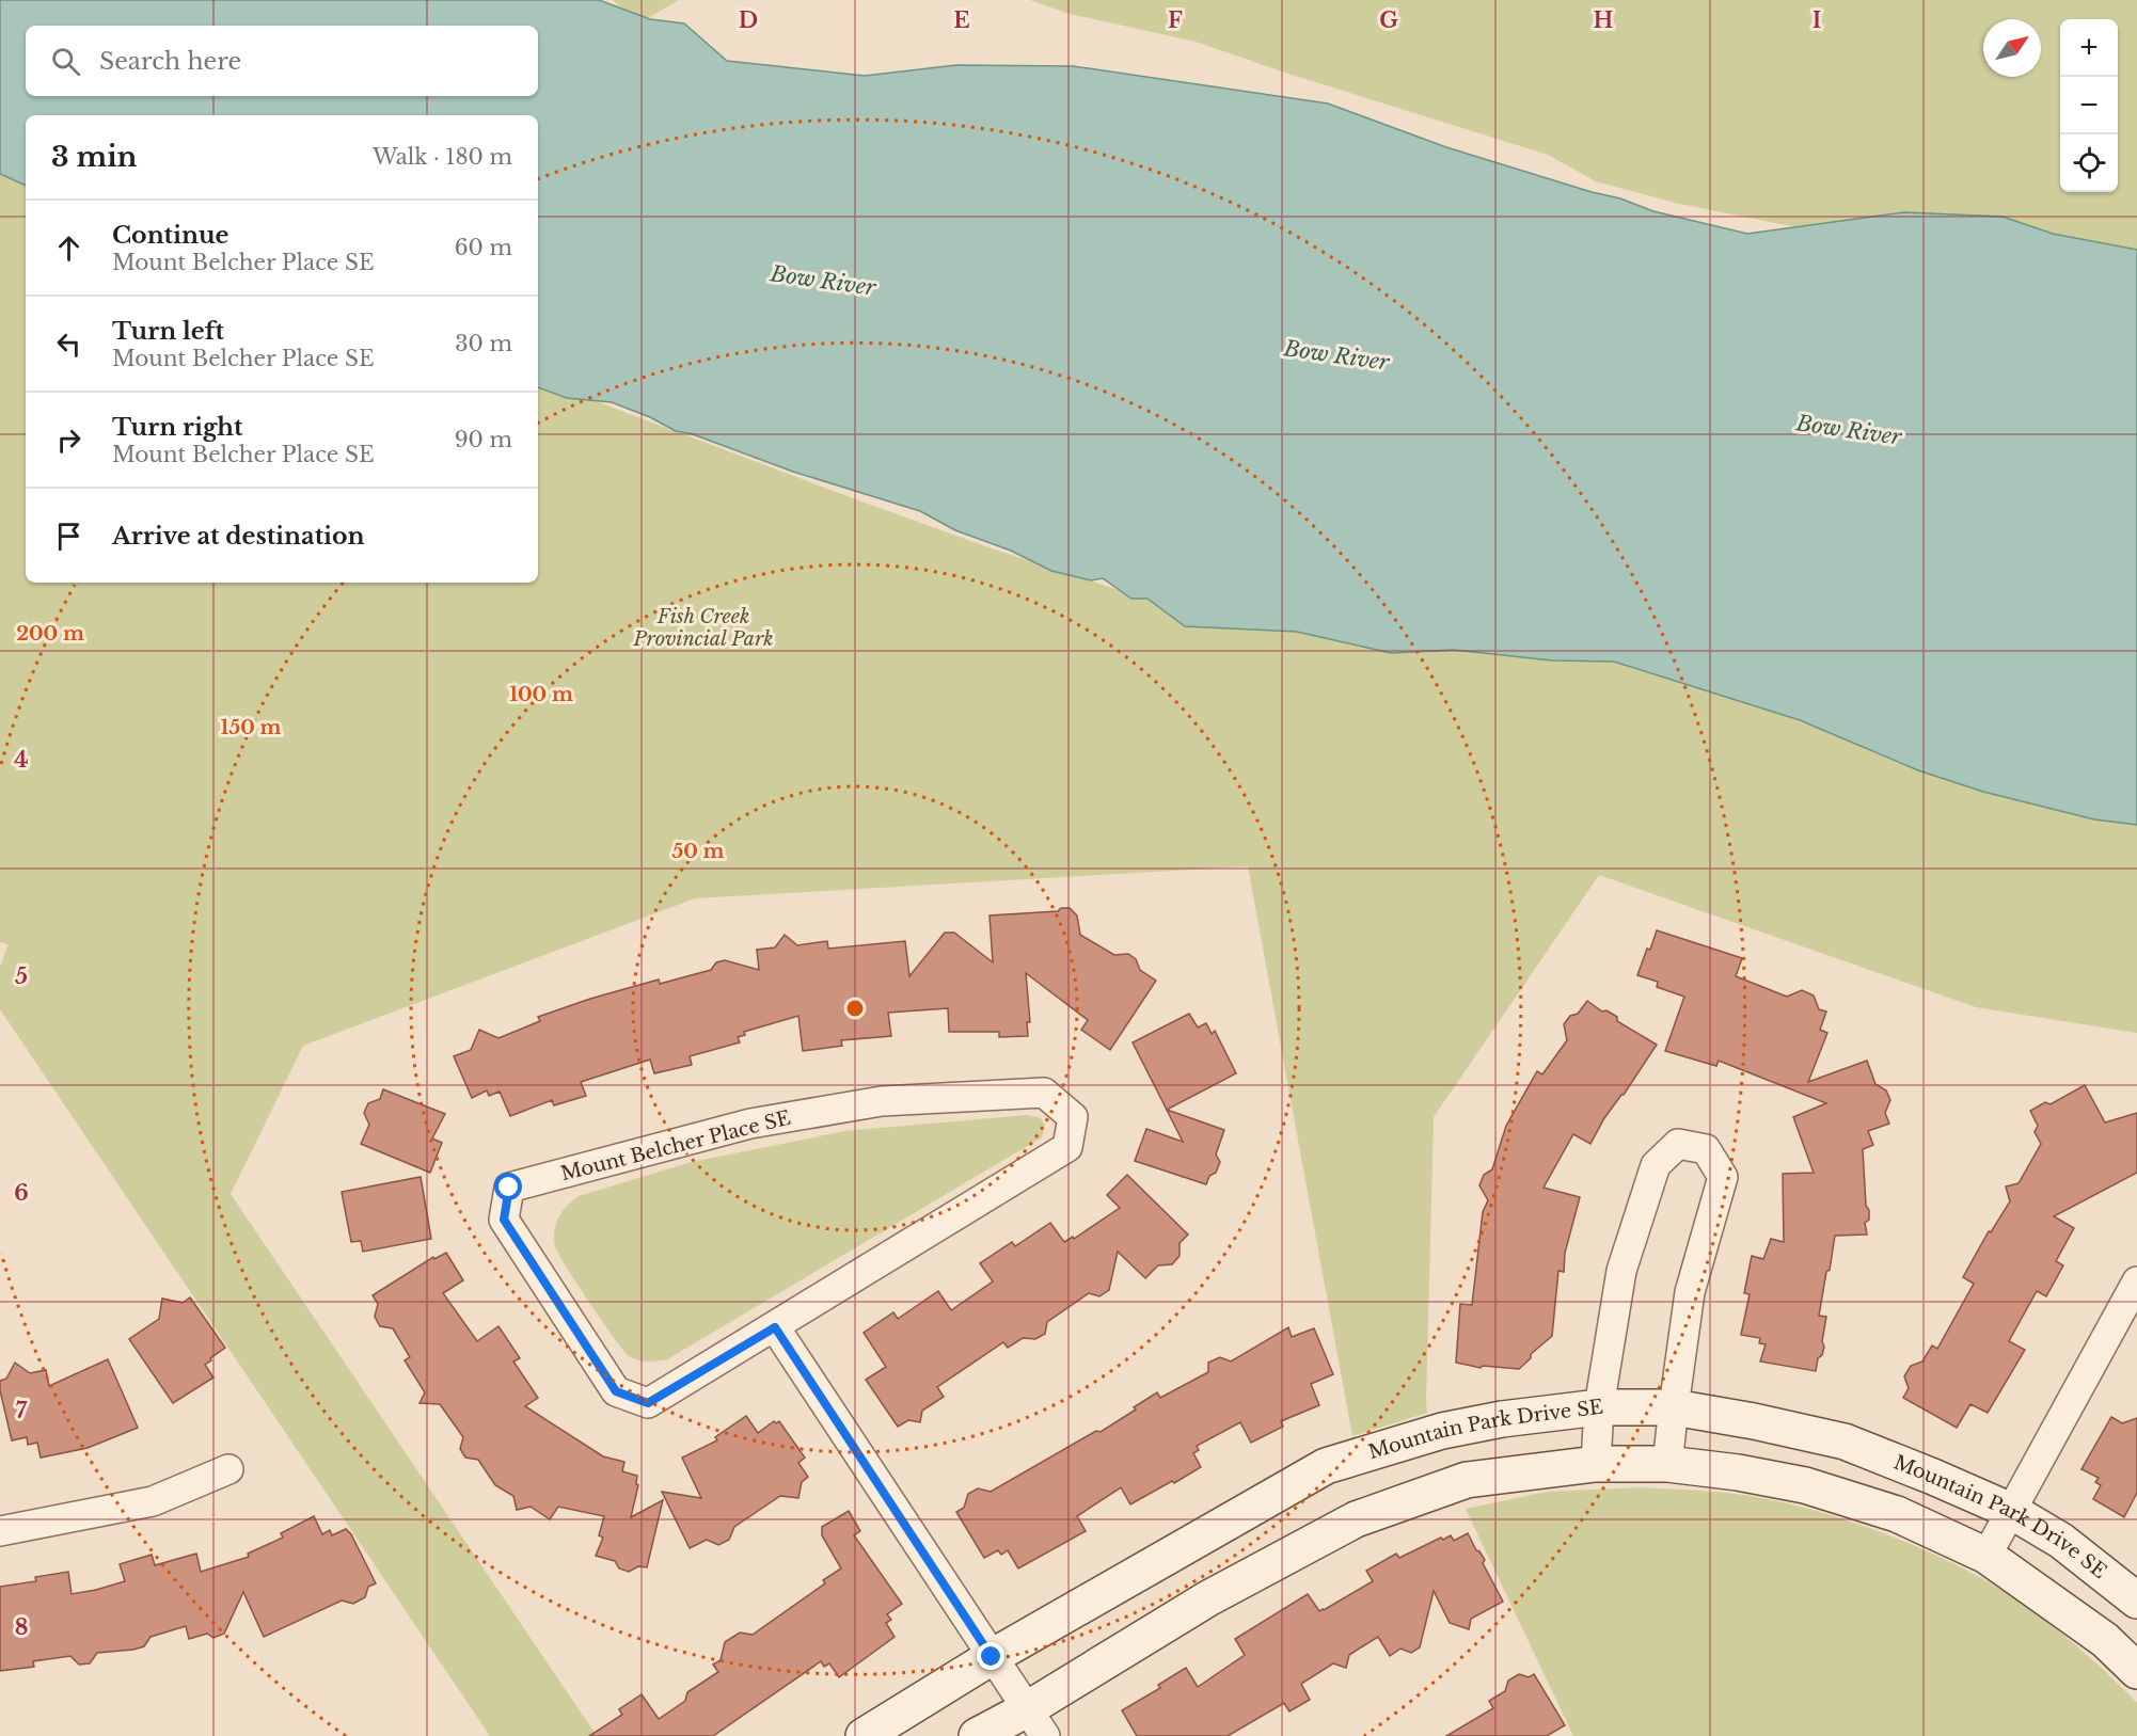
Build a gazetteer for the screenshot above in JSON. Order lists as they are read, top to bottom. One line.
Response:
{"streets":{"street":["Mount Belcher Place SE","Mountain Park Drive SE"]},"water":["Bow River"],"parks":["Fish Creek Provincial Park"],"north":"top right","page":{"map_buttons":["+","−"],"search":"Search here","heading":["3 min","Walk · 180 m"],"list":[["Continue","Mount Belcher Place SE","60 m"],["Turn left","Mount Belcher Place SE","30 m"],["Turn right","Mount Belcher Place SE","90 m"],"Arrive at destination"]},"grid":{"columns":["D","E","F","G","H","I"],"rows":["4","5","6","7","8"]},"rings":["200 m","100 m","150 m","50 m"]}
